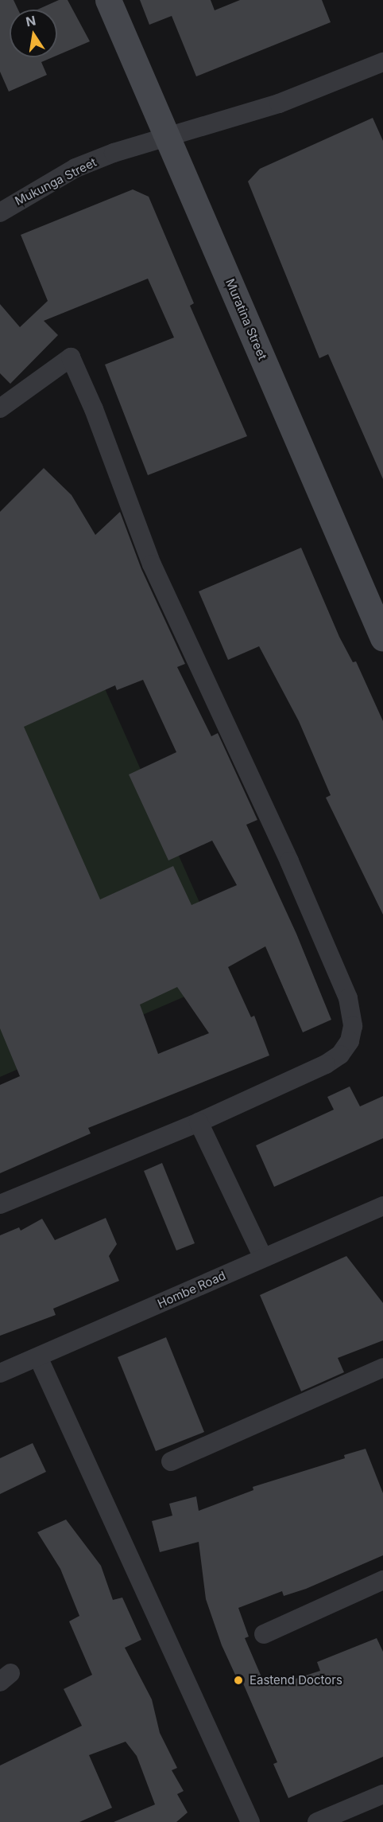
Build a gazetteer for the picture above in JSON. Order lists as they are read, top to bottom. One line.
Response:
{"streets":{"main road":["Muratina Street"],"street":["Mukunga Street","Hombe Road"]},"crossings":[["Mukunga Street","Muratina Street"]],"places":["Eastend Doctors"],"north":"top"}
